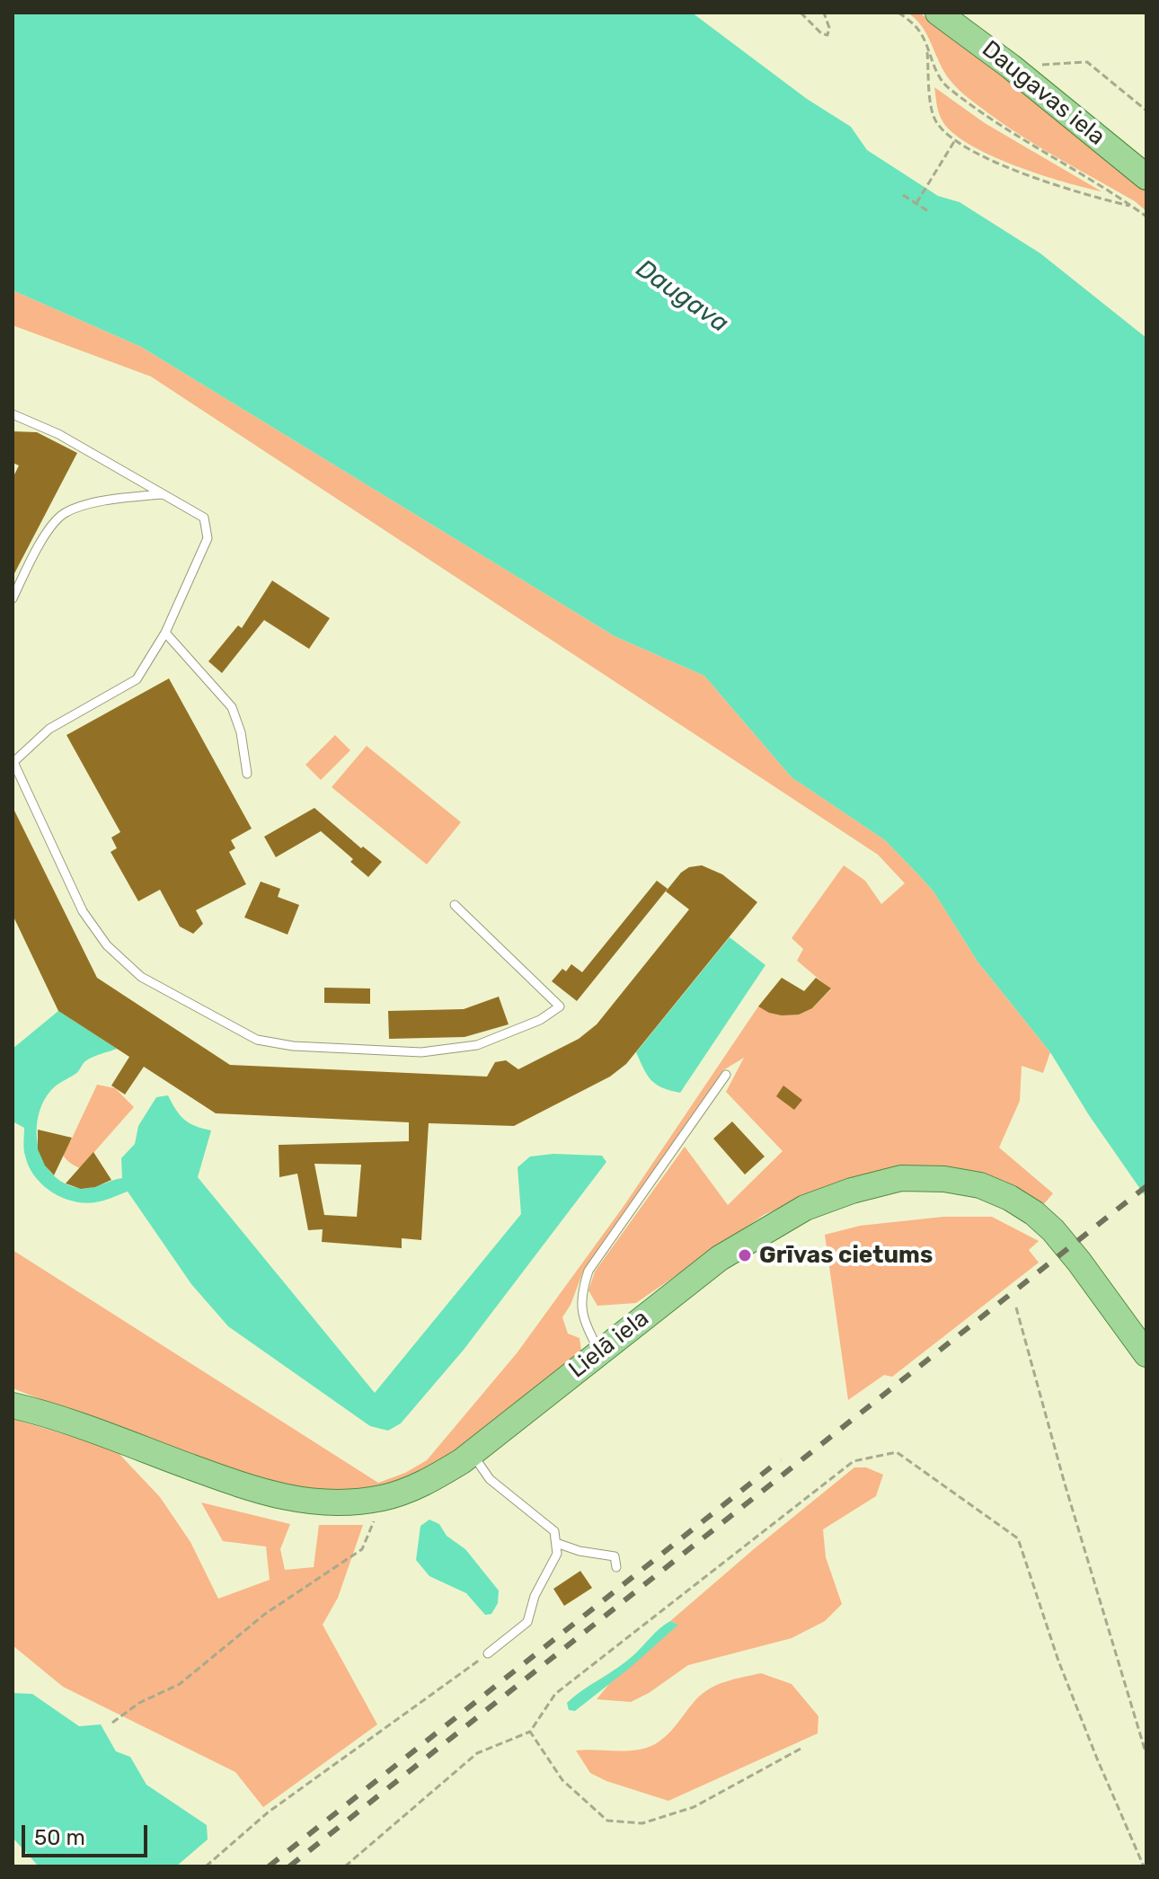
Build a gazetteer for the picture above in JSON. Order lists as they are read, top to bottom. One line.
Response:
{"streets":{"main road":["Daugavas iela","Lielā iela"]},"water":["Daugava"],"places":["Grīvas cietums"],"scale_bar":"50 m"}
